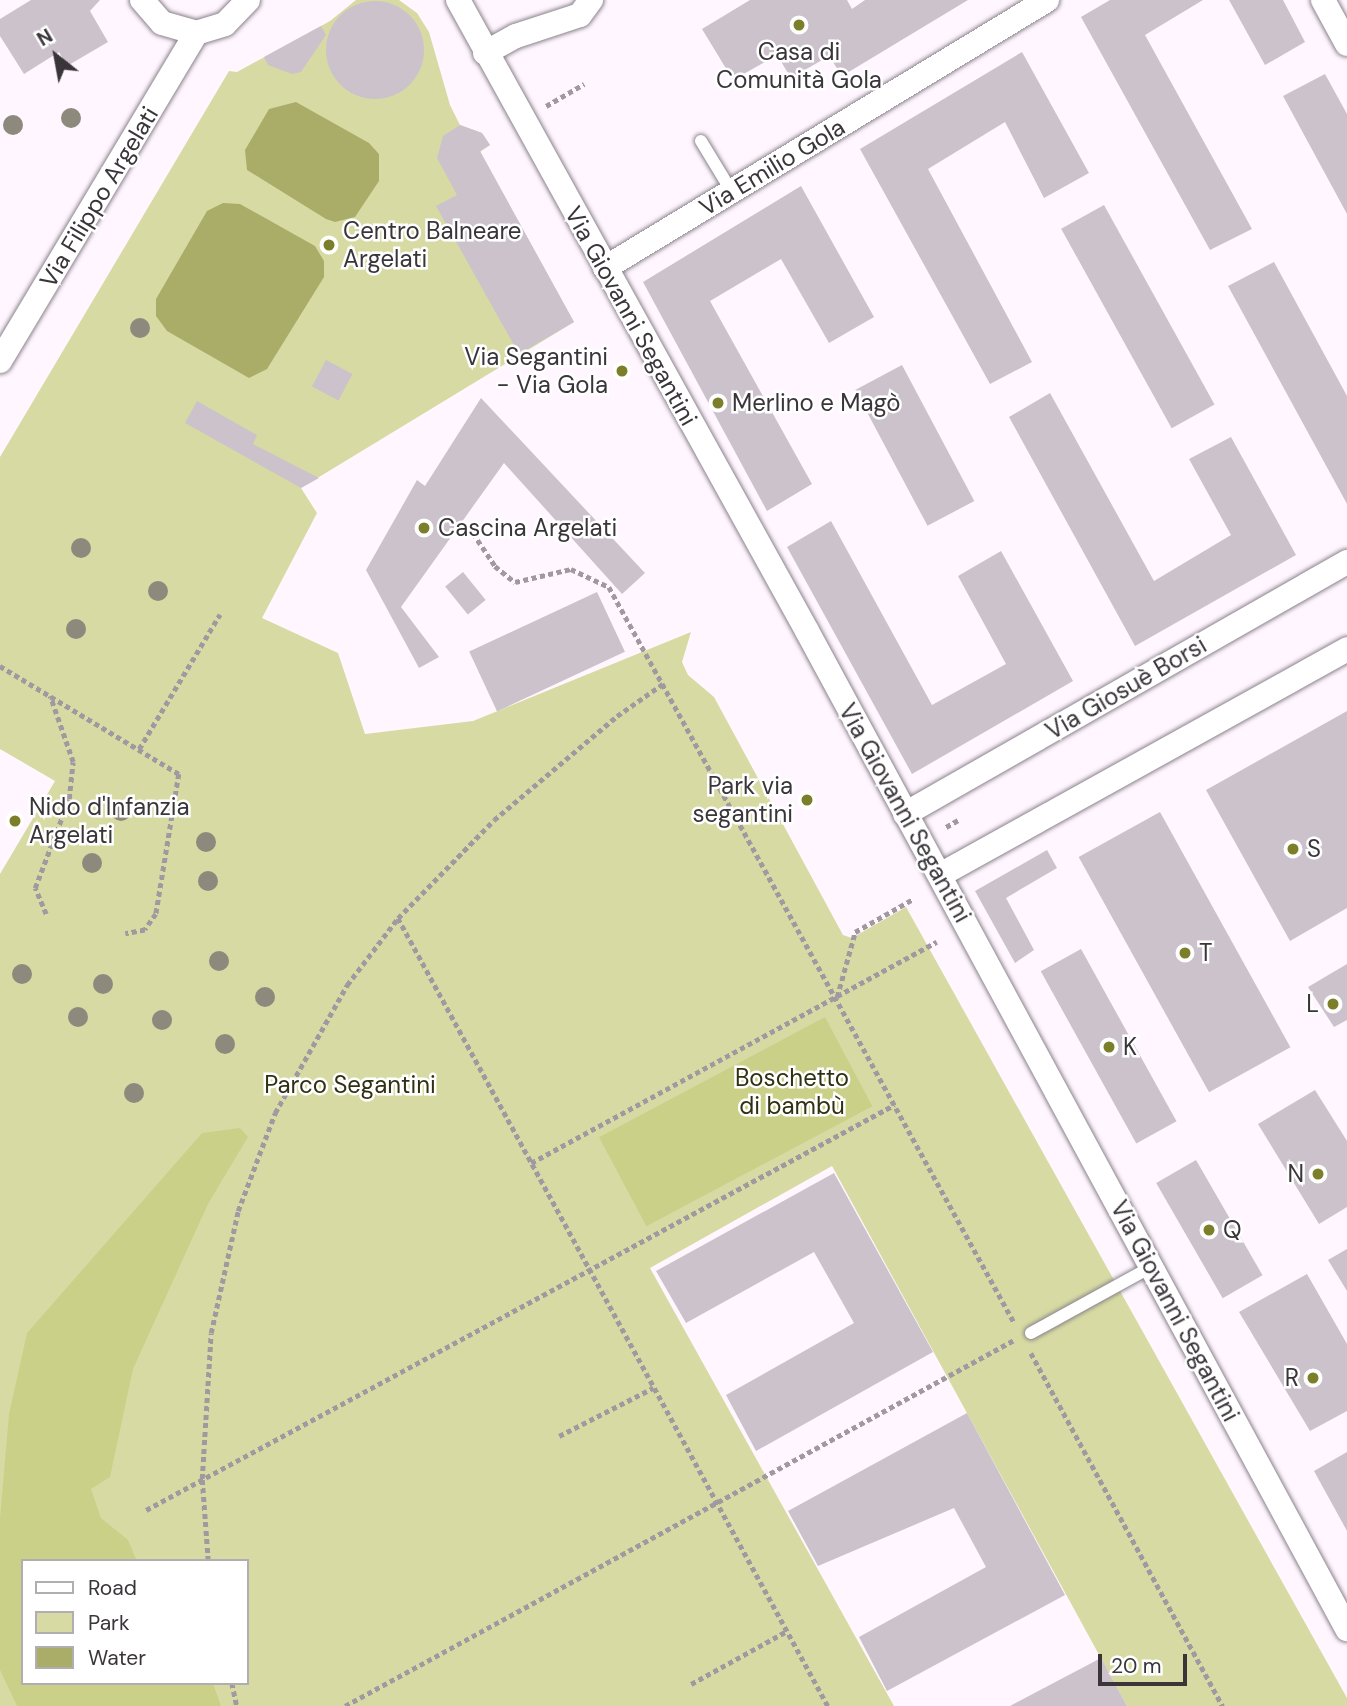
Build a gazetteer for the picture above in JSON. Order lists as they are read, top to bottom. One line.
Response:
{"streets":{"street":["Via Emilio Gola","Via Filippo Argelati","Via Giovanni Segantini","Via Giosuè Borsi"]},"crossings":[["Via Emilio Gola","Via Giovanni Segantini"],["Via Giovanni Segantini","Via Giosuè Borsi"]],"parks":["Boschetto di bambù","Parco Segantini"],"places":["Casa di Comunità Gola","Centro Balneare Argelati","Via Segantini - Via Gola","Merlino e Magò","Cascina Argelati","Park via segantini","Nido d'Infanzia Argelati","S","T","L","K","N","Q","R"],"legend":["Road","Park","Water"],"scale_bar":"20 m","north":"top left"}
